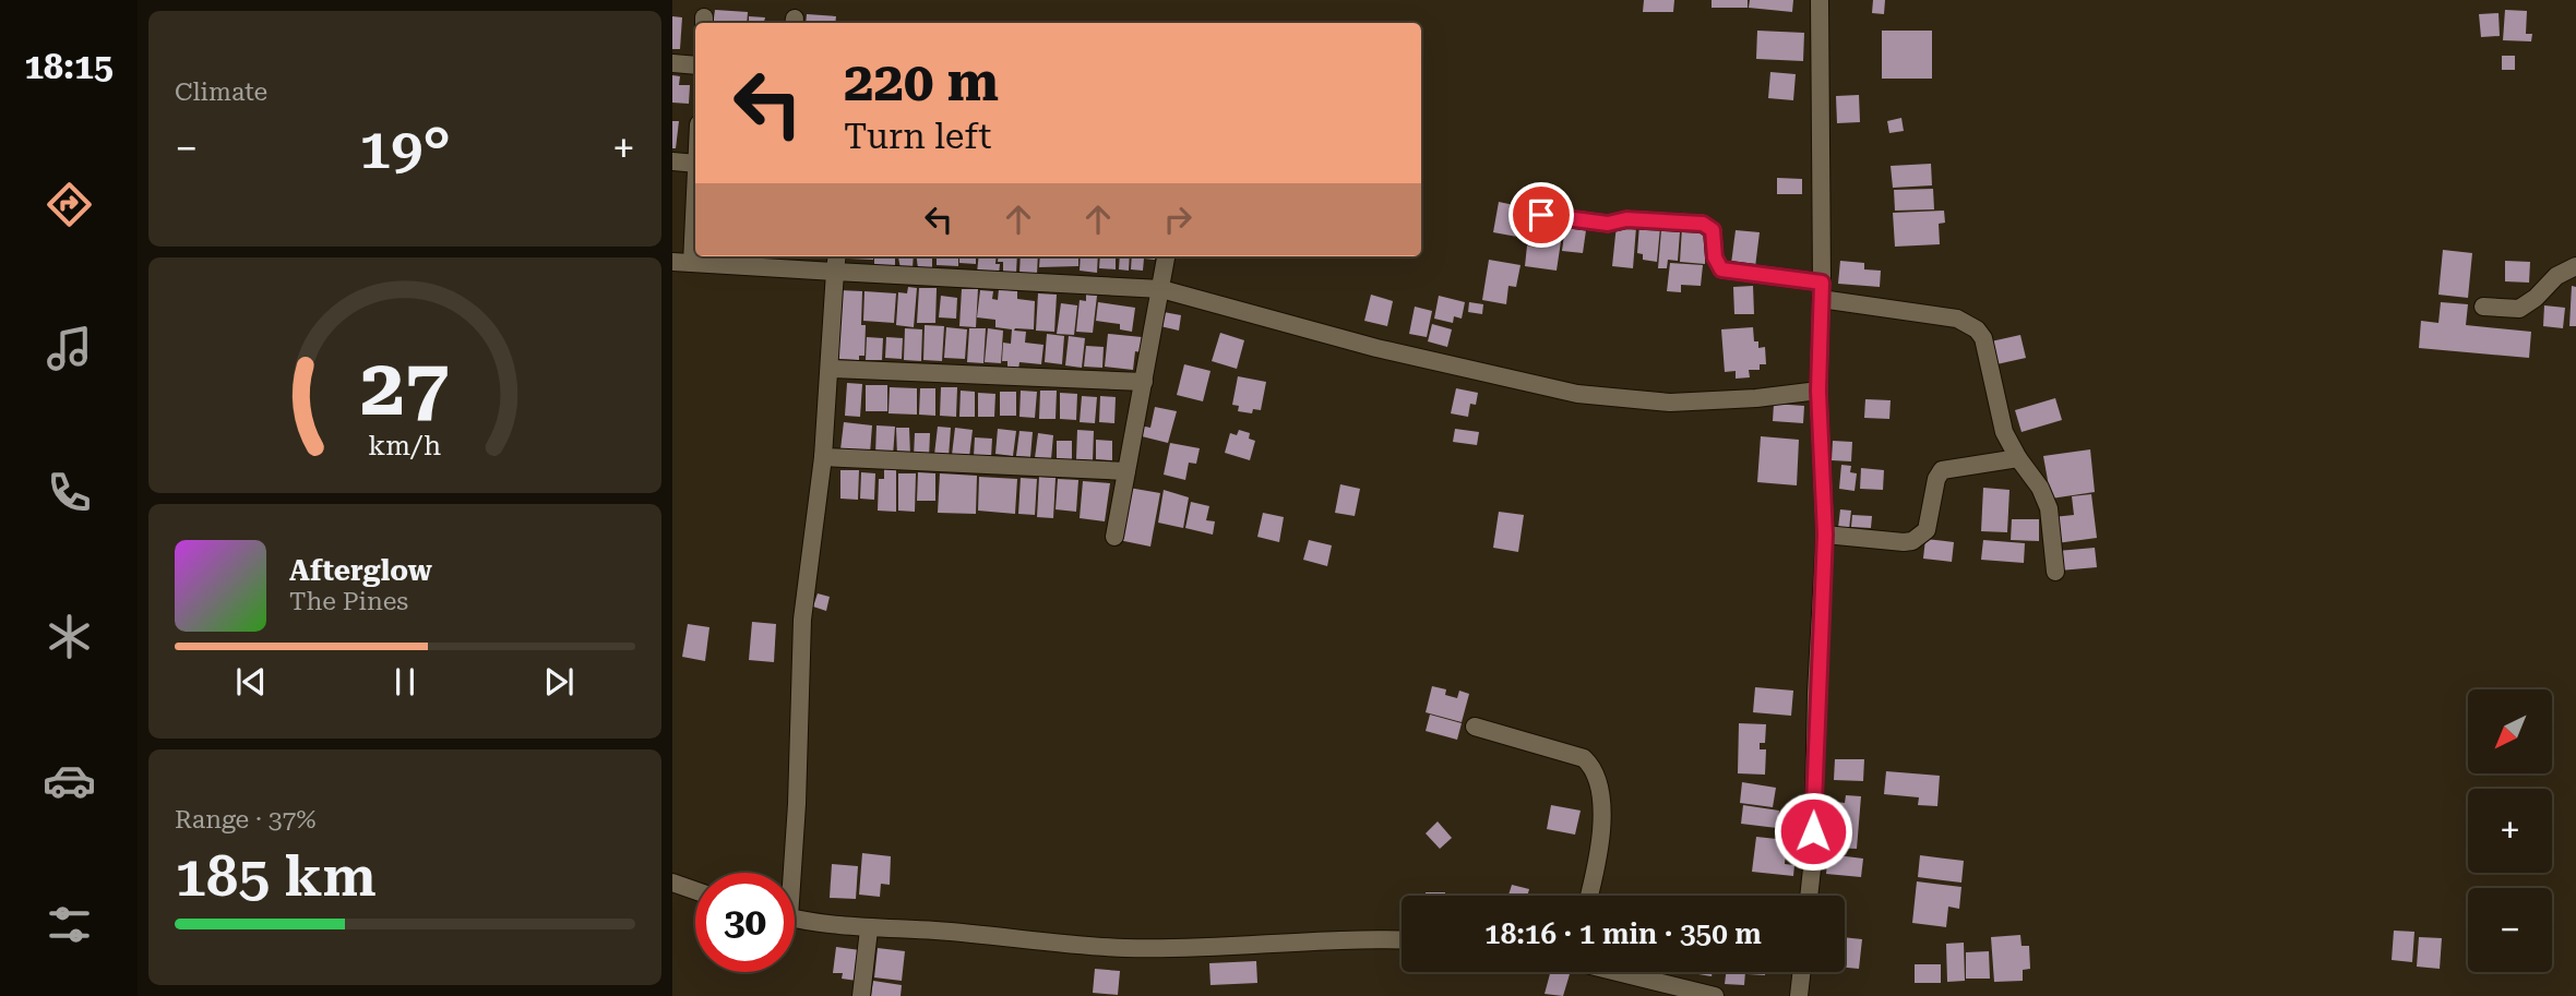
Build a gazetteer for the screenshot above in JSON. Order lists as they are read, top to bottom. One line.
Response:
{"north":"bottom left","page":{"tabs":"18:15","tile":["Climate",["Range · 37%","185 km"]],"turn":["220 m","Turn left"],"heat":["−","19°","+"],"song":["Afterglow","The Pines"],"map_buttons":["+","−"],"limit":"30","trip":"18:16 · 1 min · 350 m","gauge":["27","km/h"]}}
